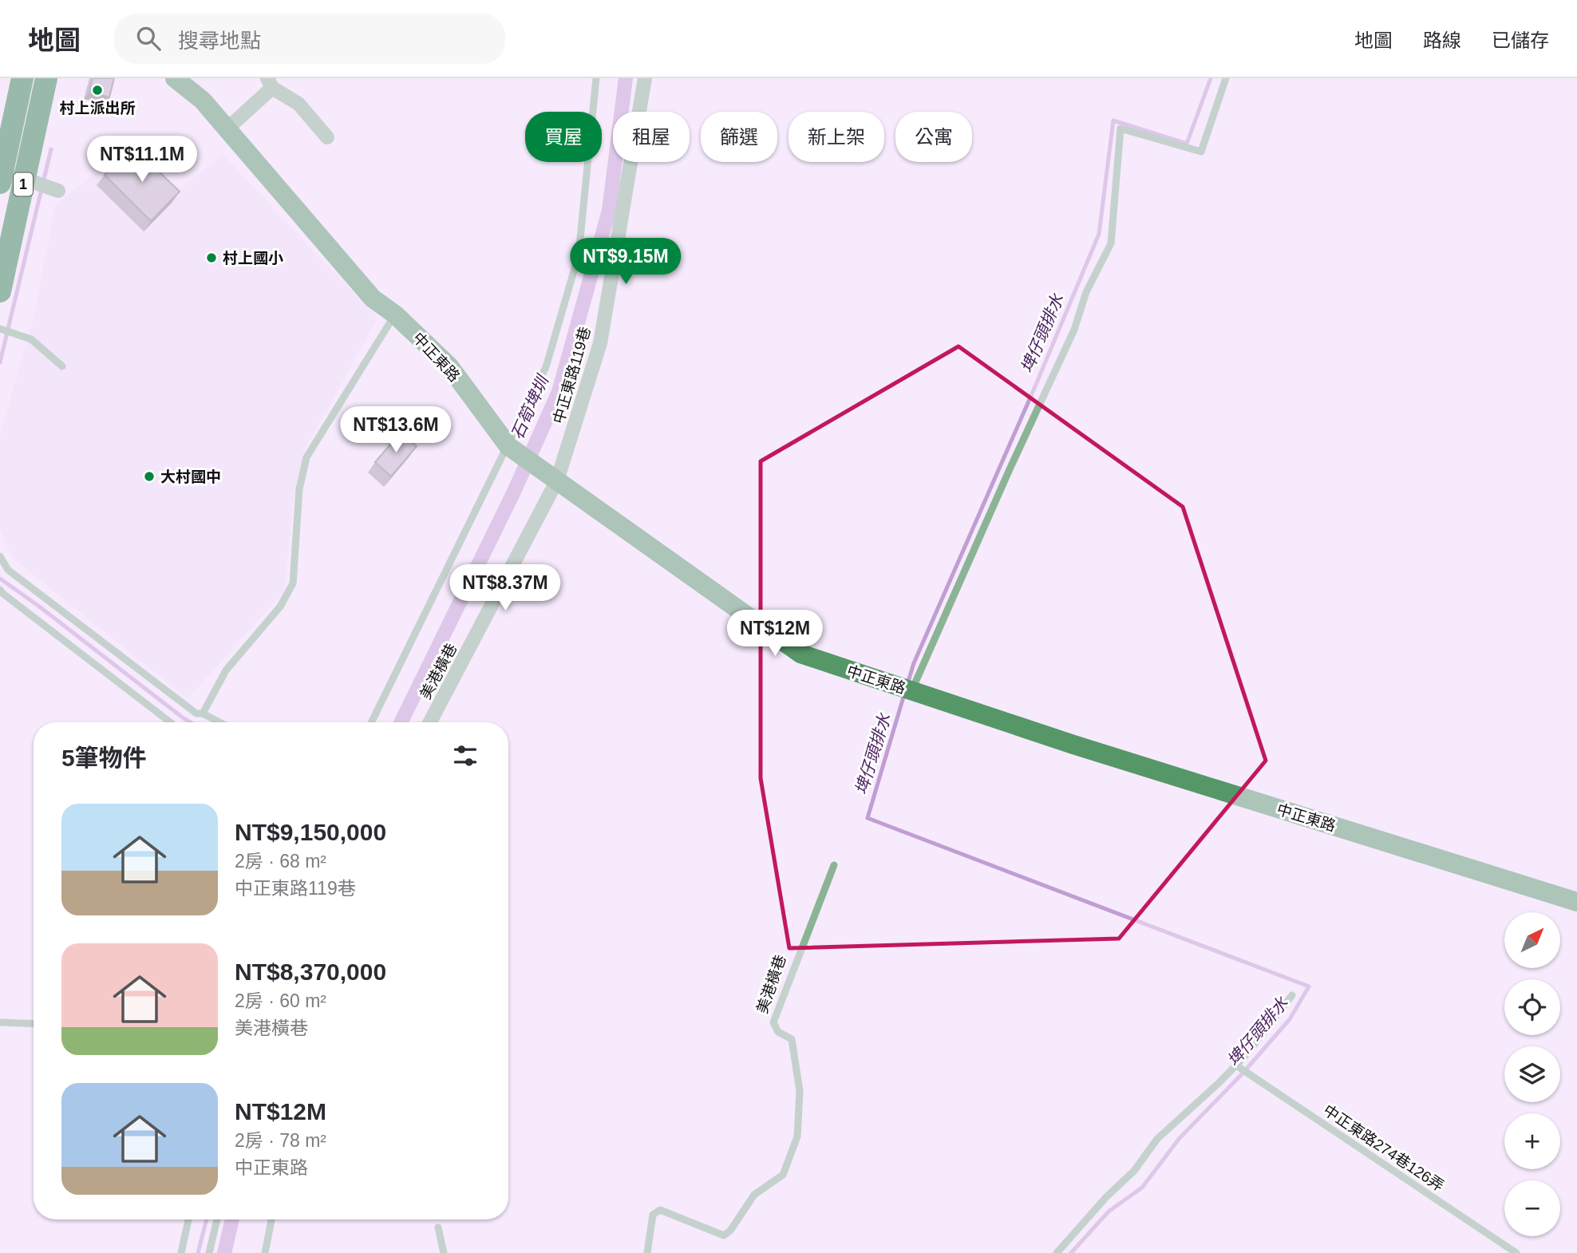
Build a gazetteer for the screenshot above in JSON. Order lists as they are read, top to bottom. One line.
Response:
{"streets":{"main road":["1","中正東路"],"street":["中正東路119巷","美港橫巷"],"lane":["中正東路274巷126弄"]},"crossings":[["中正東路","中正東路119巷"],["中正東路","美港橫巷"],["中正東路119巷","美港橫巷"]],"water":["埤仔頭排水","石筍埤圳"],"places":["村上派出所","村上國小","大村國中"],"north":"top right","page":{"header":"地圖","search":"搜尋地點","nav":["地圖","路線","已儲存"],"chip":["買屋","租屋","篩選","新上架","公寓"],"price":["NT$11.1M","NT$9.15M","NT$13.6M","NT$8.37M","NT$12M"],"heading":"5筆物件","list":[{"name":"NT$9,150,000","note":"2房 · 68 m² · 中正東路119巷"},{"name":"NT$8,370,000","note":"2房 · 60 m² · 美港橫巷"},{"name":"NT$12M","note":"2房 · 78 m² · 中正東路"}],"map_buttons":["+","−"]}}
